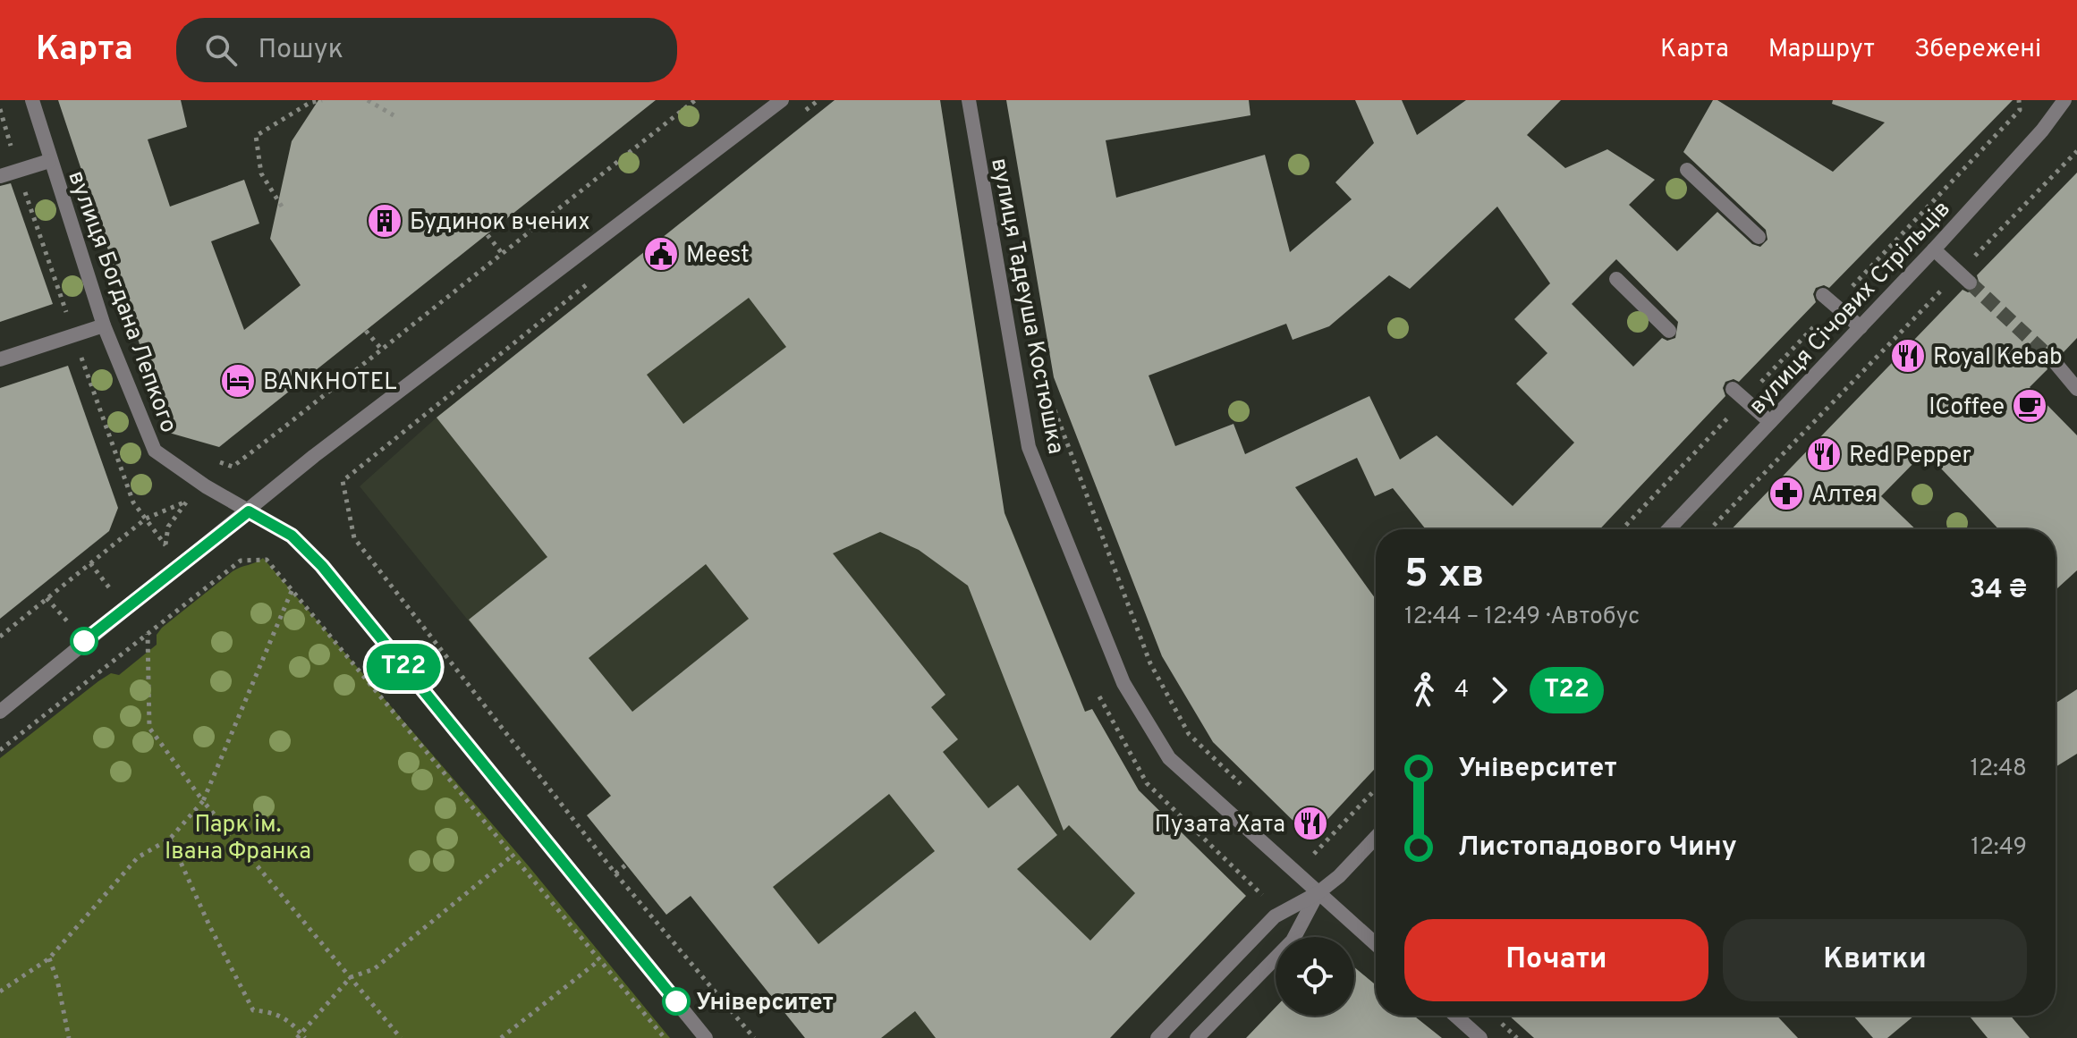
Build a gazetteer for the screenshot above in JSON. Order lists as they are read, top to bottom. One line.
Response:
{"streets":{"street":["вулиця Богдана Лепкого","вулиця Тадеуша Костюшка","вулиця Січових Стрільців"]},"parks":["Парк ім. Івана Франка"],"places":{"building":["Будинок вчених"],"public building":["Meest"],"restaurant":["Royal Kebab","Red Pepper","Пузата Хата"],"hotel":["BANKHOTEL"],"cafe":["ICoffee"],"pharmacy":["Алтея"],"other":["Університет"]},"lines":["bus line Т22"],"page":{"header":"Карта","search":"Пошук","nav":["Карта","Маршрут","Збережені"],"on_map":"Т22","heading":["5 хв","12:44 – 12:49 · Автобус","34 ₴"],"legs":["4","Т22"],"list":[{"name":"Університет","value":"12:48"},{"name":"Листопадового Чину","value":"12:49"}],"buttons":["Почати","Квитки"]}}
